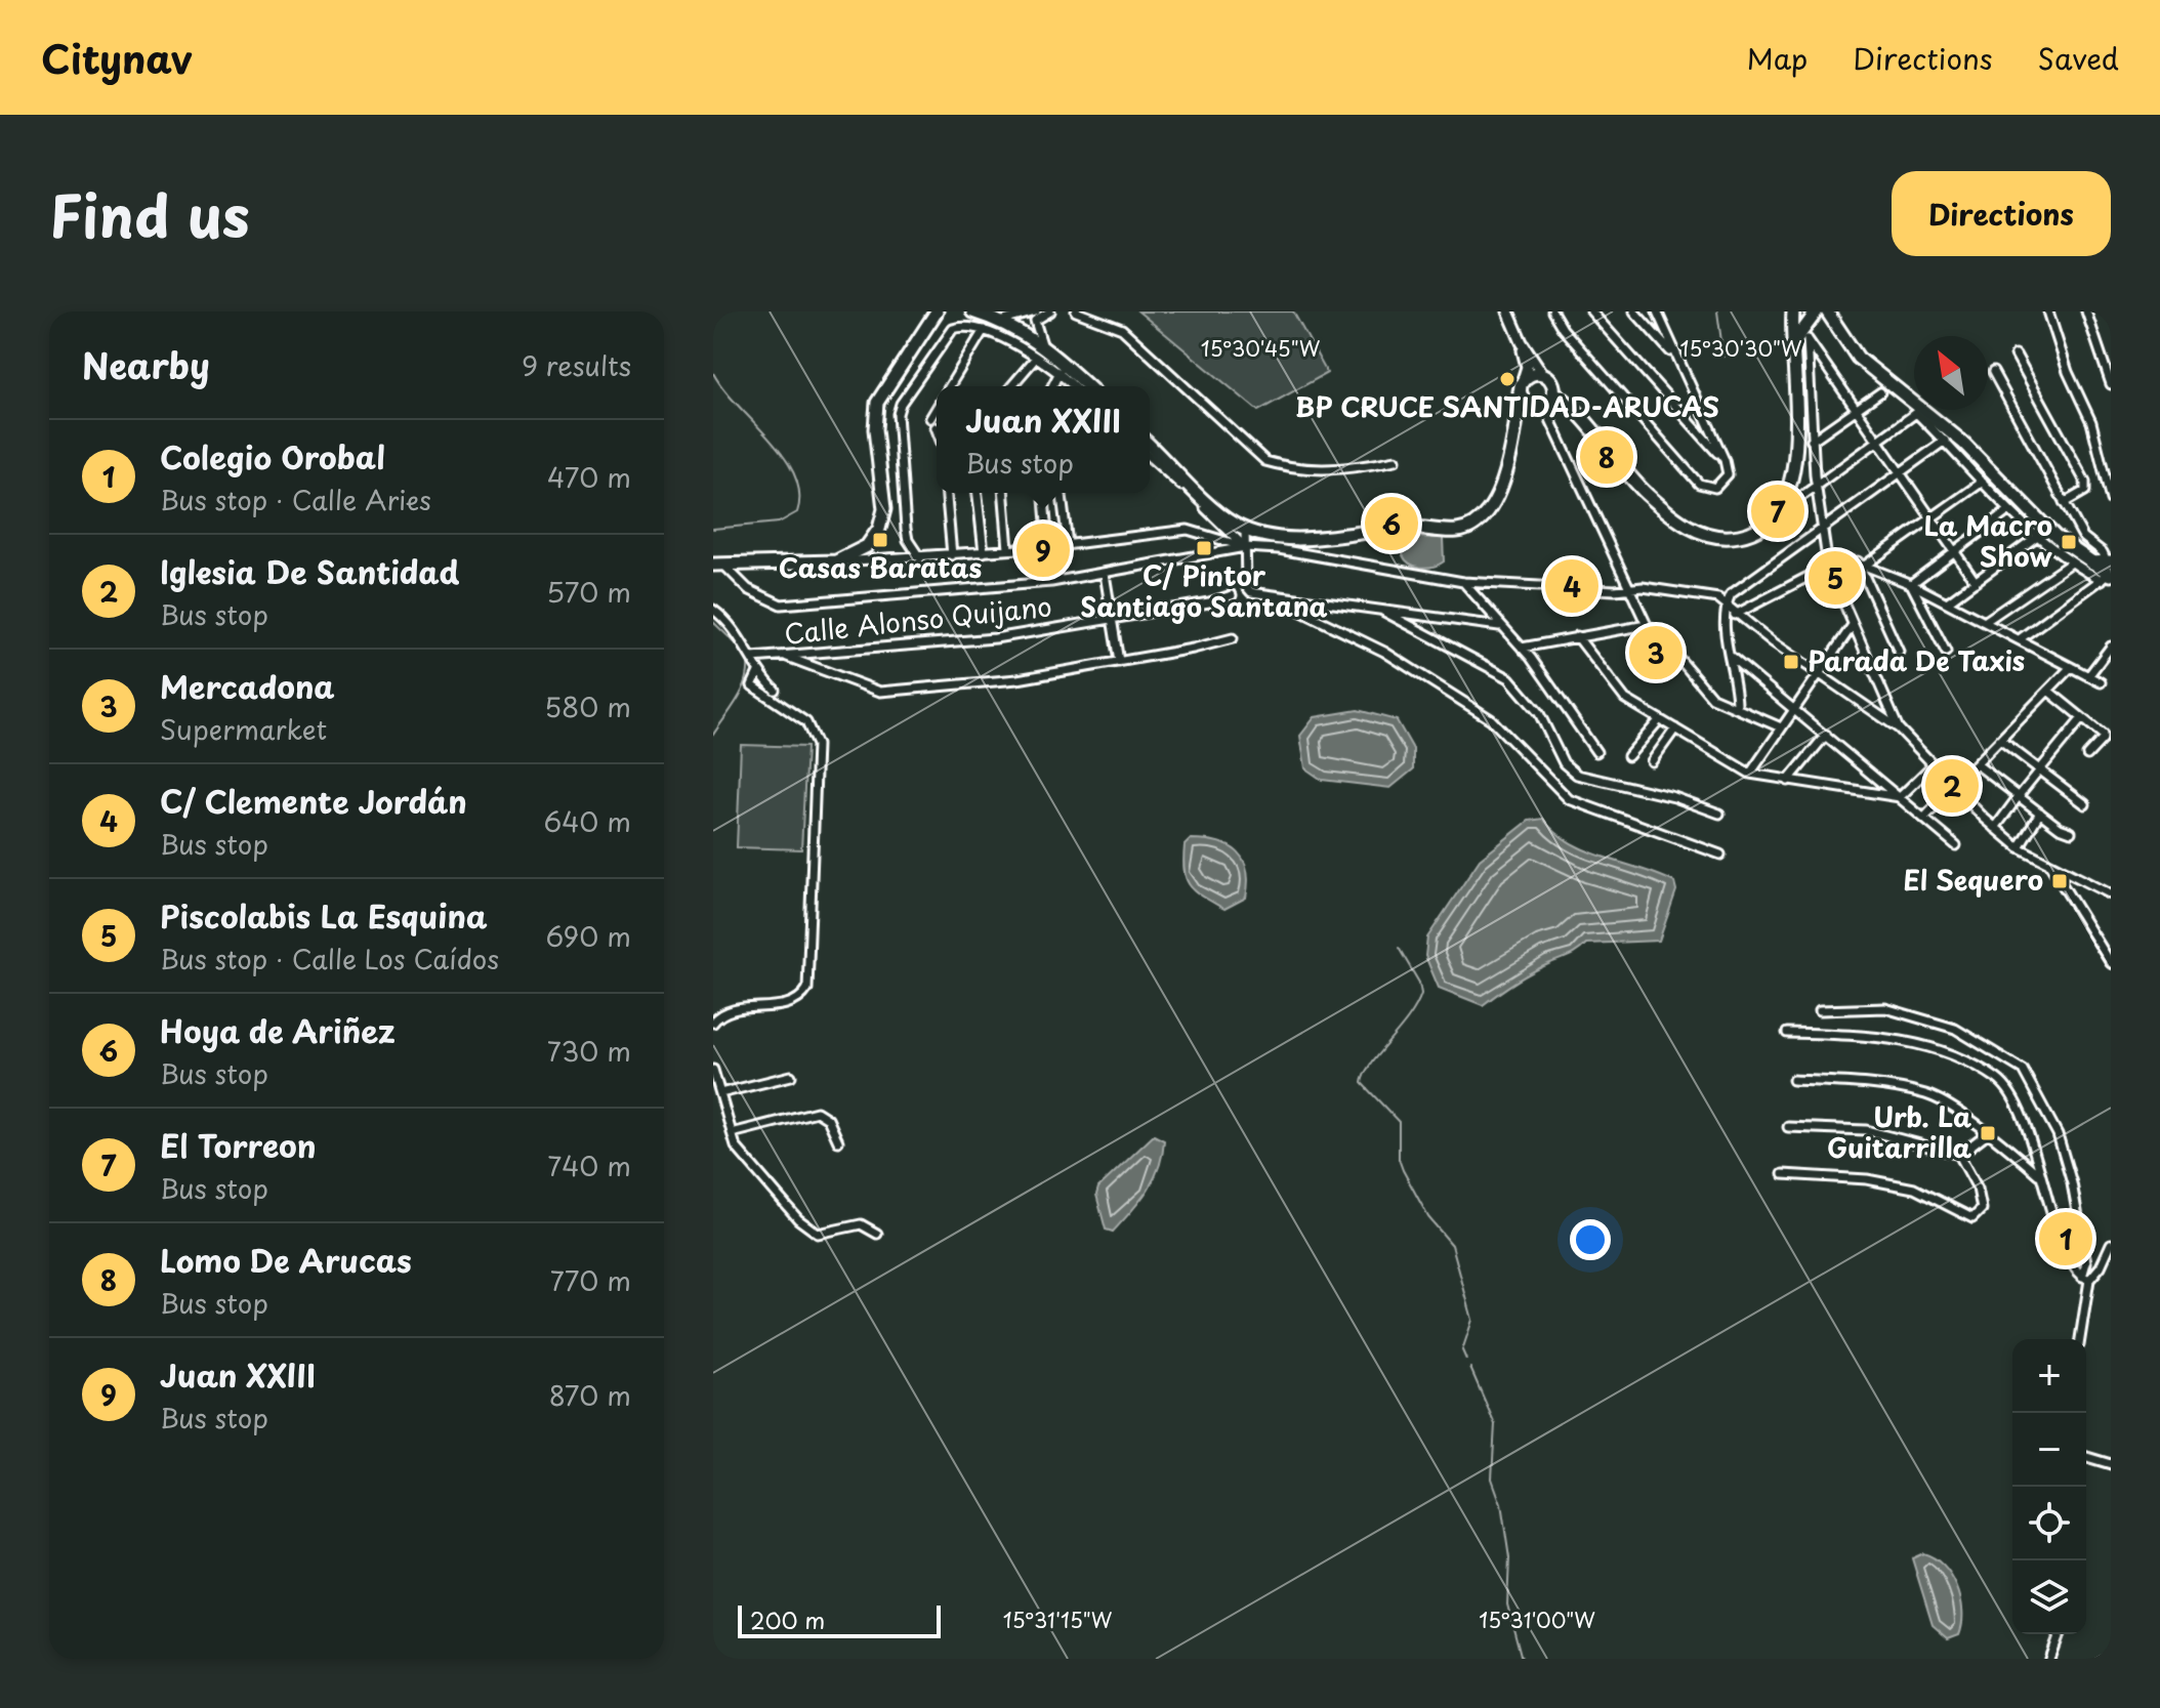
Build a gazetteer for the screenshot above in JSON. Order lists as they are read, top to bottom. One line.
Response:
{"streets":{"street":["Calle Alonso Quijano"]},"places":{"other":["BP CRUCE SANTIDAD-ARUCAS"],"transit":["Casas Baratas","La Macro Show","C/ Pintor Santiago Santana","Parada De Taxis","El Sequero","Urb. La Guitarrilla"]},"scale_bar":"200 m","north":"top left","page":{"header":"Citynav","nav":["Map","Directions","Saved"],"title":"Find us","buttons":"Directions","heading":["Nearby","9 results"],"popup":["Juan XXIII","Bus stop"],"list":[{"mark":"1","name":"Colegio Orobal","note":"Bus stop · Calle Aries","value":"470 m"},{"mark":"2","name":"Iglesia De Santidad","note":"Bus stop","value":"570 m"},{"mark":"3","name":"Mercadona","note":"Supermarket","value":"580 m"},{"mark":"4","name":"C/ Clemente Jordán","note":"Bus stop","value":"640 m"},{"mark":"5","name":"Piscolabis La Esquina","note":"Bus stop · Calle Los Caídos","value":"690 m"},{"mark":"6","name":"Hoya de Ariñez","note":"Bus stop","value":"730 m"},{"mark":"7","name":"El Torreon","note":"Bus stop","value":"740 m"},{"mark":"8","name":"Lomo De Arucas","note":"Bus stop","value":"770 m"},{"mark":"9","name":"Juan XXIII","note":"Bus stop","value":"870 m"}],"pins":["8","7","6","9","5","4","3","2","1"],"map_buttons":["+","−"],"scale":"200 m"},"coordinates":["15°30'45\"W","15°30'30\"W","15°31'15\"W","15°31'00\"W"]}
